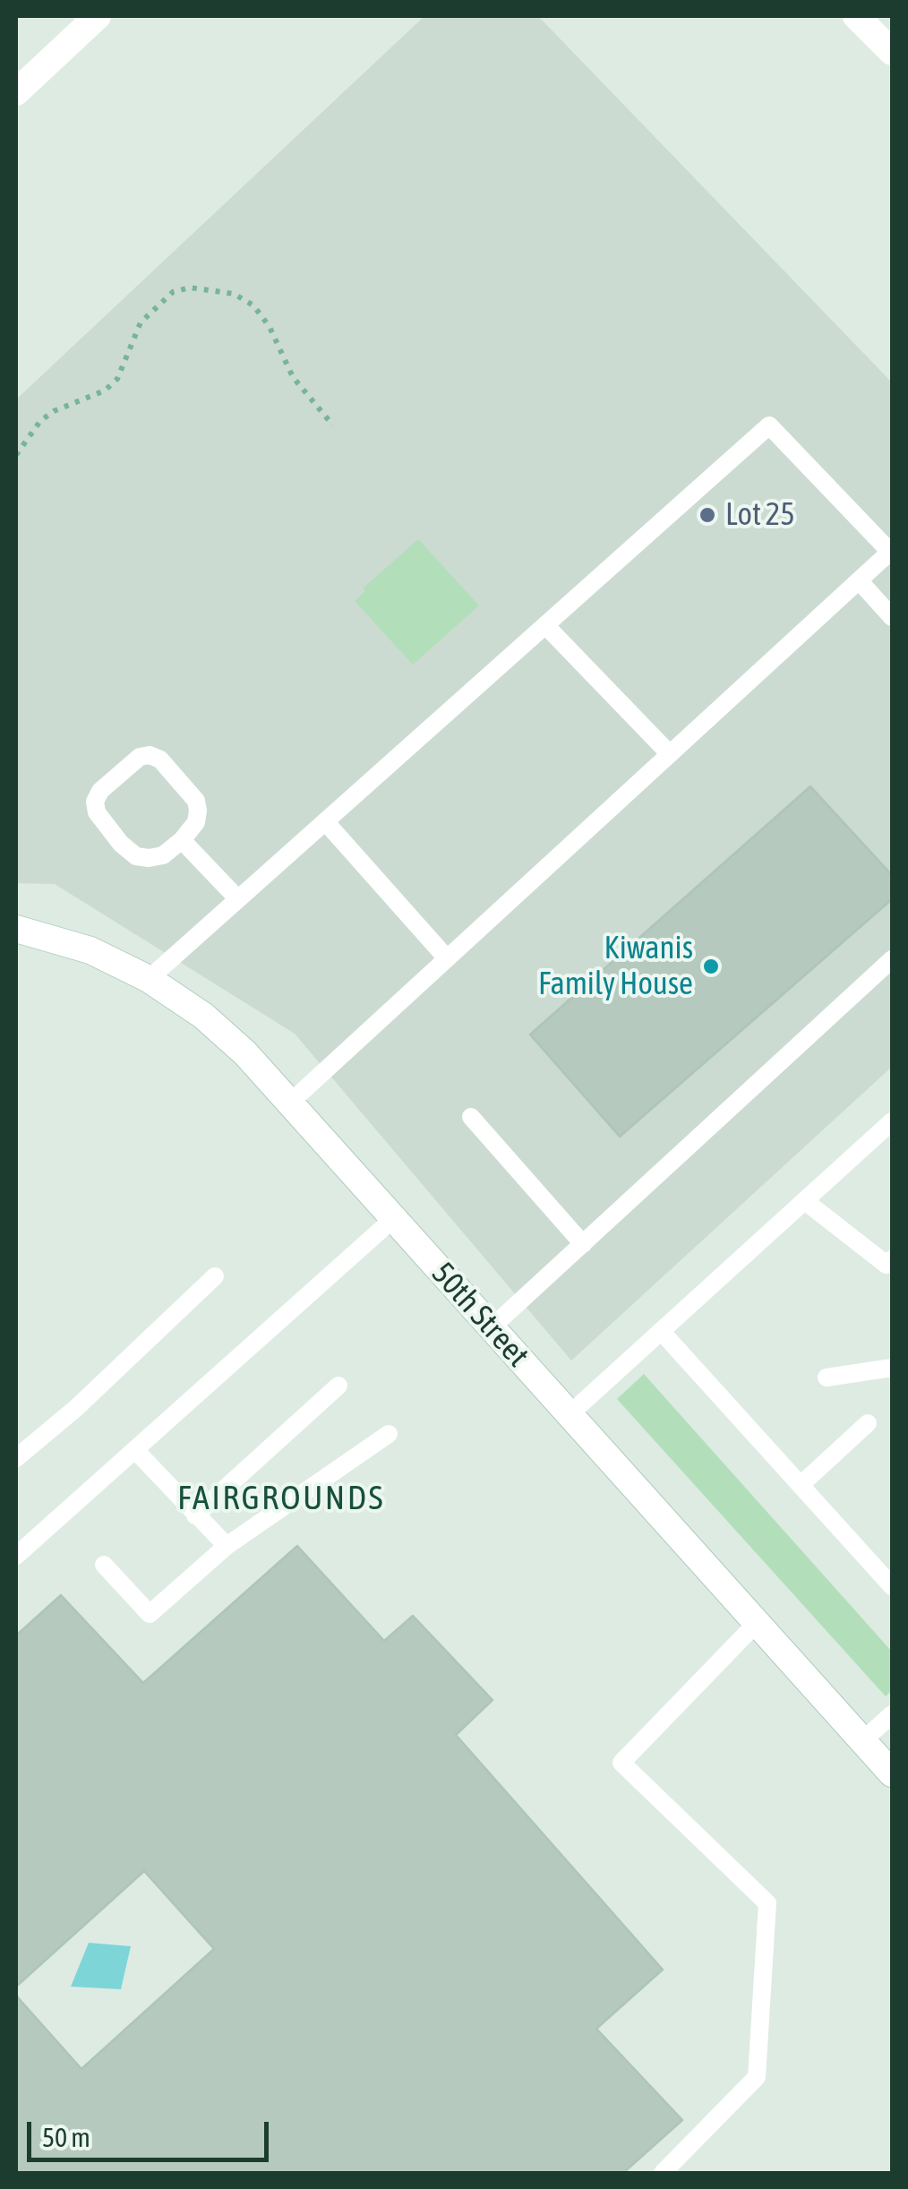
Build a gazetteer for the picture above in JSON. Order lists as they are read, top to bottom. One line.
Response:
{"streets":{"street":["50th Street"]},"districts":["FAIRGROUNDS"],"places":["Lot 25","Kiwanis Family House"],"scale_bar":"50 m"}
